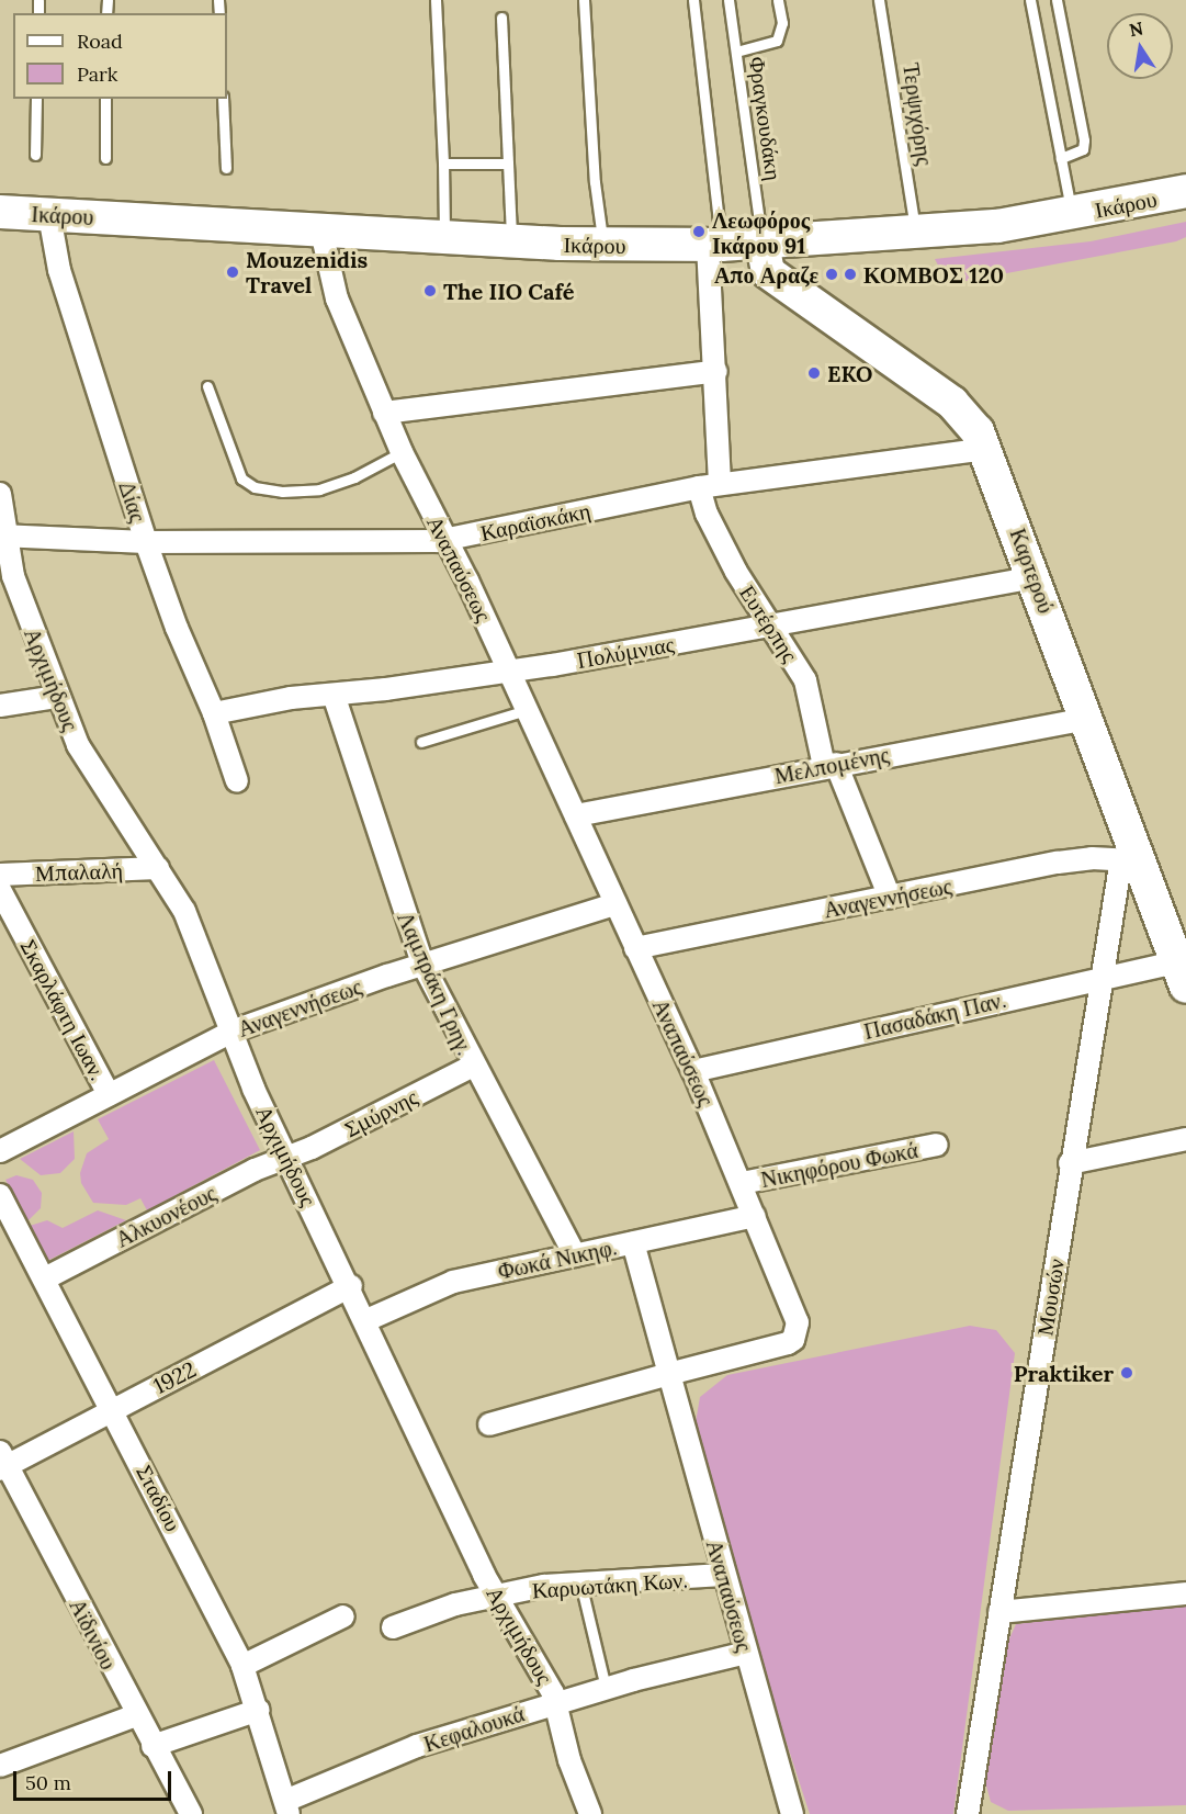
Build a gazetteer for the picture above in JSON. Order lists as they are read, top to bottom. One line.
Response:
{"streets":{"main road":["Ικάρου","Καρτερού"],"street":["Δίας","Καραϊσκάκη","Αναπαύσεως","Ευτέρπης","Πολύμνιας","Αρχιμήδους","Μελπομένης","Μπαλαλή","Αναγεννήσεως","Λαμπράκη Γρηγ.","Σκαρλάφτη Ιωαν.","Πασαδάκη Παν.","Σμύρνης","Νικηφόρου Φωκά","Αλκυονέους","Φωκά Νικηφ.","Μουσών","1922","Σταδίου","Καρυωτάκη Κων.","Αϊδινίου","Κεφαλουκά"],"lane":["Τερψιχόρης","Φραγκουδάκη"]},"crossings":[["Τερψιχόρης","Ικάρου"],["Φραγκουδάκη","Ικάρου"],["Φραγκουδάκη","Καρτερού"],["Ικάρου","Δίας"],["Ικάρου","Αναπαύσεως"],["Ικάρου","Καρτερού"],["Ικάρου","Ευτέρπης"],["Δίας","Καραϊσκάκη"],["Δίας","Πολύμνιας"],["Καραϊσκάκη","Αναπαύσεως"],["Καραϊσκάκη","Καρτερού"],["Καραϊσκάκη","Ευτέρπης"],["Καραϊσκάκη","Αρχιμήδους"],["Αναπαύσεως","Πολύμνιας"],["Αναπαύσεως","Μελπομένης"],["Αναπαύσεως","Αναγεννήσεως"],["Αναπαύσεως","Πασαδάκη Παν."],["Αναπαύσεως","Νικηφόρου Φωκά"],["Αναπαύσεως","Φωκά Νικηφ."],["Αναπαύσεως","Καρυωτάκη Κων."],["Αναπαύσεως","Κεφαλουκά"],["Καρτερού","Πολύμνιας"],["Καρτερού","Μελπομένης"],["Καρτερού","Αναγεννήσεως"],["Καρτερού","Πασαδάκη Παν."],["Καρτερού","Μουσών"],["Ευτέρπης","Πολύμνιας"],["Ευτέρπης","Μελπομένης"],["Ευτέρπης","Αναγεννήσεως"],["Πολύμνιας","Λαμπράκη Γρηγ."],["Αρχιμήδους","Μπαλαλή"],["Αρχιμήδους","Αναγεννήσεως"],["Αρχιμήδους","Σμύρνης"],["Αρχιμήδους","Αλκυονέους"],["Αρχιμήδους","Φωκά Νικηφ."],["Αρχιμήδους","1922"],["Αρχιμήδους","Καρυωτάκη Κων."],["Αρχιμήδους","Κεφαλουκά"],["Αναγεννήσεως","Λαμπράκη Γρηγ."],["Αναγεννήσεως","Σκαρλάφτη Ιωαν."],["Αναγεννήσεως","Μουσών"],["Λαμπράκη Γρηγ.","Σμύρνης"],["Λαμπράκη Γρηγ.","Φωκά Νικηφ."],["Πασαδάκη Παν.","Μουσών"],["Σμύρνης","Αλκυονέους"],["Αλκυονέους","Σταδίου"],["1922","Σταδίου"],["1922","Αϊδινίου"],["Σταδίου","Κεφαλουκά"]],"places":["Λεωφόρος Ικάρου 91","Mouzenidis Travel","Απο Αραζε","ΚΟΜΒΟΣ 120","The IIO Café","EKO","Praktiker"],"legend":["Road","Park"],"scale_bar":"50 m","north":"top"}
